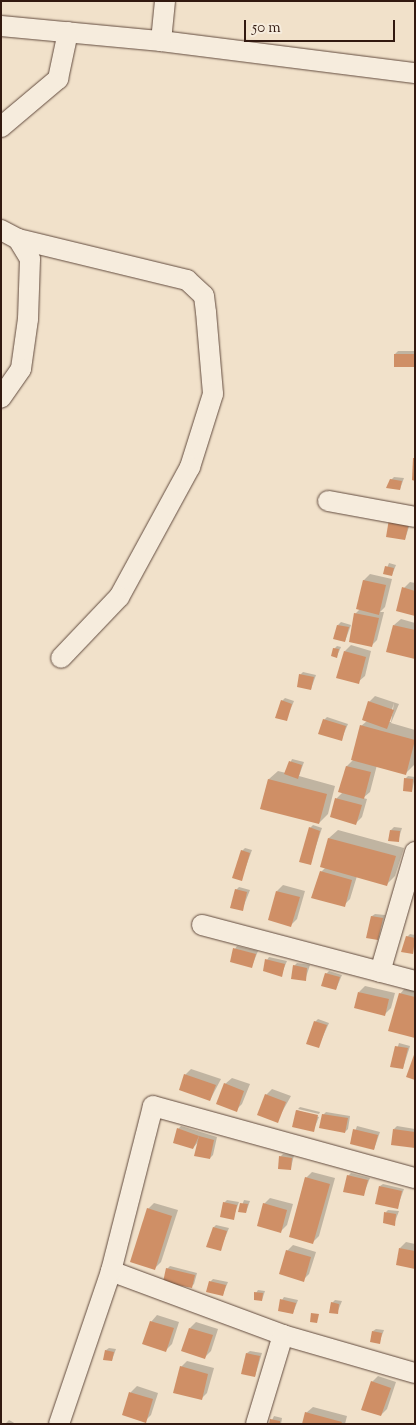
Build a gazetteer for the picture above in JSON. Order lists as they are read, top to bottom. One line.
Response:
{"scale_bar":"50 m"}
